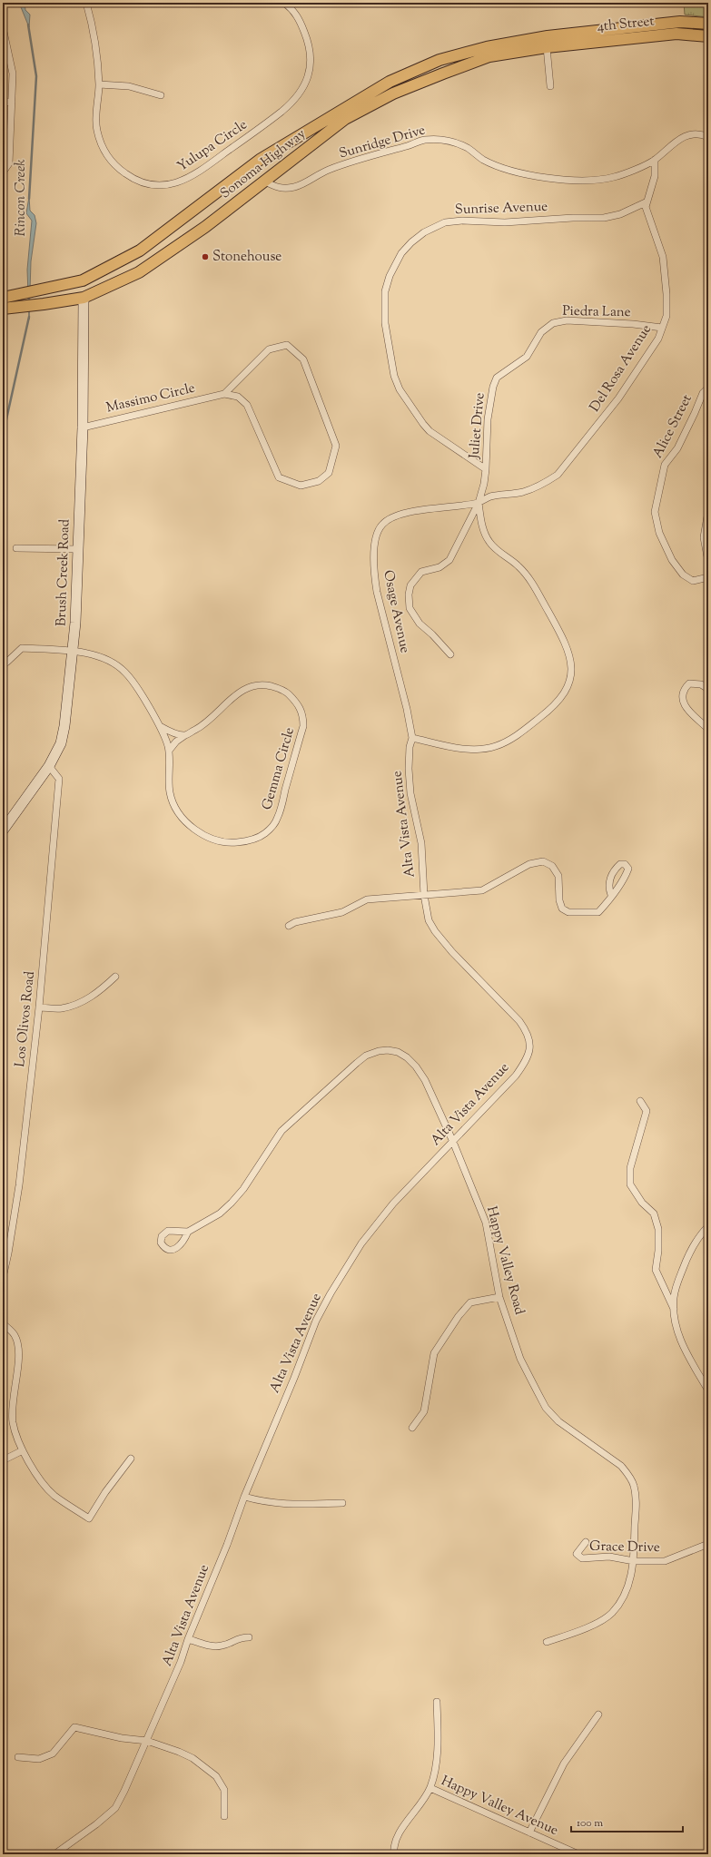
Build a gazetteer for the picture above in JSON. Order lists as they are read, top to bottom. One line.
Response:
{"streets":{"main road":["4th Street","Sonoma Highway"],"street":["Sunridge Drive","Yulupa Circle","Sunrise Avenue","Piedra Lane","Del Rosa Avenue","Massimo Circle","Juliet Drive","Alice Street","Brush Creek Road","Osage Avenue","Gemma Circle","Alta Vista Avenue","Los Olivos Road","Happy Valley Road","Grace Drive","Happy Valley Avenue"]},"crossings":[["4th Street","Sonoma Highway"],["Sunridge Drive","Sonoma Highway"],["Sonoma Highway","Brush Creek Road"],["Sunrise Avenue","Del Rosa Avenue"],["Sunrise Avenue","Juliet Drive"],["Piedra Lane","Del Rosa Avenue"],["Piedra Lane","Juliet Drive"],["Del Rosa Avenue","Osage Avenue"],["Massimo Circle","Brush Creek Road"],["Brush Creek Road","Gemma Circle"],["Brush Creek Road","Los Olivos Road"],["Osage Avenue","Alta Vista Avenue"],["Alta Vista Avenue","Happy Valley Road"],["Happy Valley Road","Grace Drive"]],"water":["Rincon Creek"],"places":["Stonehouse"],"scale_bar":"100 m"}
